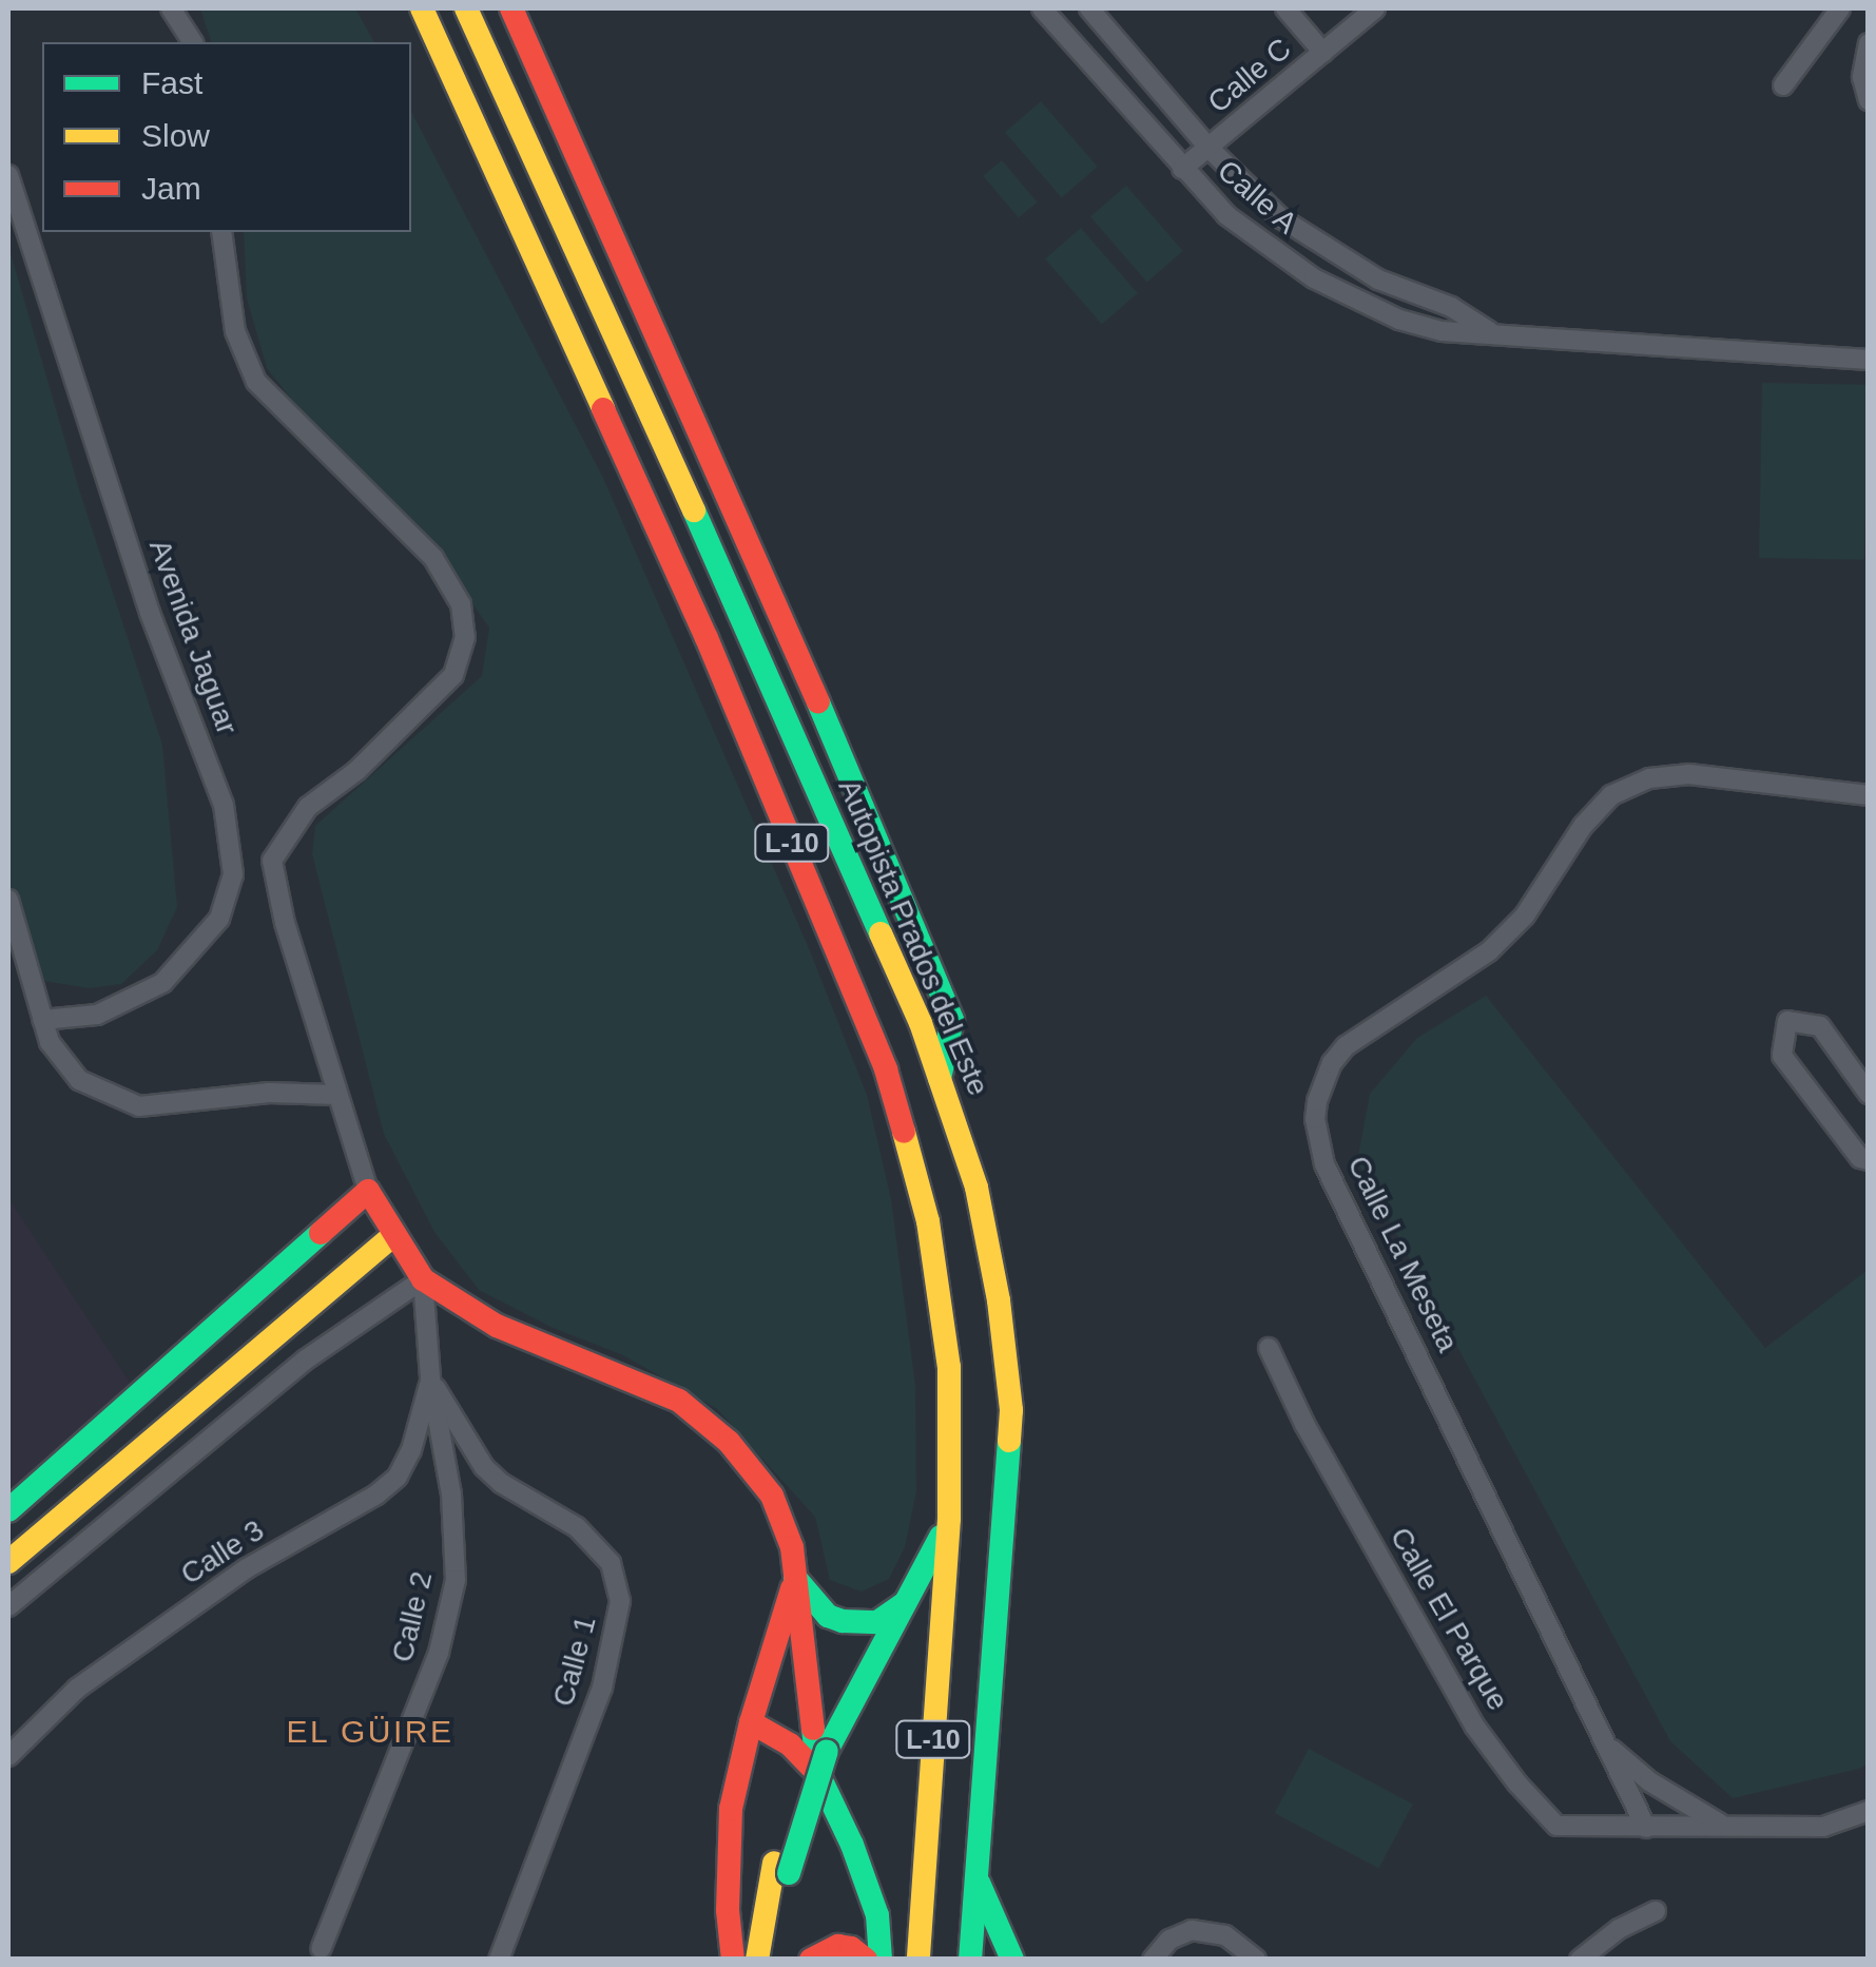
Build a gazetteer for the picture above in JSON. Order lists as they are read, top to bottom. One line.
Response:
{"streets":{"main road":["L-10","Autopista Prados del Este"],"street":["Calle C","Calle A","Avenida Jaguar","Calle La Meseta","Calle 3","Calle 2","Calle El Parque","Calle 1"]},"crossings":[["Calle C","Calle A"],["L-10","Autopista Prados del Este"],["Calle La Meseta","Calle El Parque"],["Calle 3","Calle 2"],["Calle 3","Calle 1"],["Calle 2","Calle 1"]],"districts":["EL GÜIRE"],"legend":["Fast","Slow","Jam"]}
